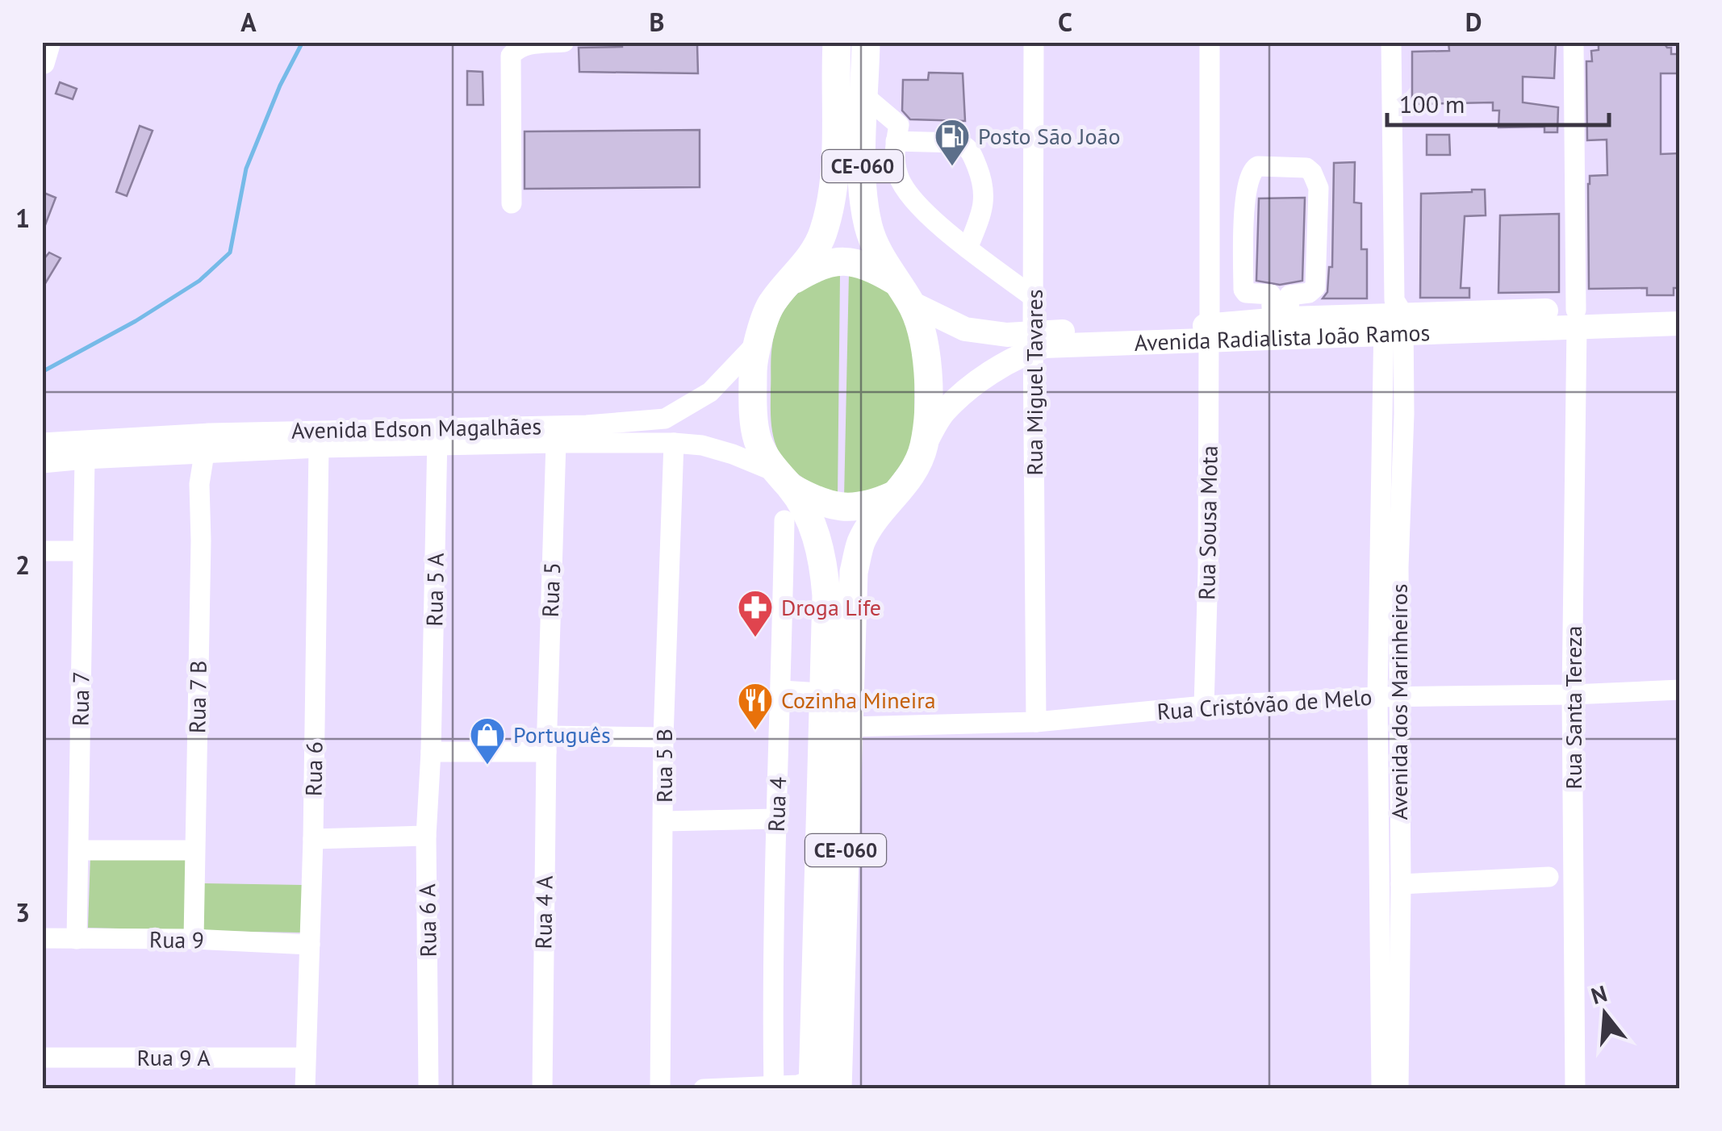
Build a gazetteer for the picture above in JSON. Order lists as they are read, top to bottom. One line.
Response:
{"streets":{"highway":["CE-060"],"main road":["Avenida Radialista João Ramos"],"street":["Rua Miguel Tavares","Avenida Edson Magalhães","Rua Sousa Mota","Rua 5 A","Rua 5","Rua 7 B","Rua 7","Avenida dos Marinheiros","Rua Cristóvão de Melo","Rua Santa Tereza","Rua 5 B","Rua 6","Rua 4","Rua 4 A","Rua 6 A","Rua 9","Rua 9 A"]},"crossings":[["CE-060","Avenida Radialista João Ramos"],["CE-060","Avenida Edson Magalhães"],["CE-060","Rua Cristóvão de Melo"],["Avenida Radialista João Ramos","Rua Miguel Tavares"],["Avenida Radialista João Ramos","Avenida Edson Magalhães"],["Avenida Radialista João Ramos","Rua Sousa Mota"],["Avenida Radialista João Ramos","Avenida dos Marinheiros"],["Avenida Radialista João Ramos","Rua Santa Tereza"],["Rua Miguel Tavares","Rua Cristóvão de Melo"],["Avenida Edson Magalhães","Rua 5 A"],["Avenida Edson Magalhães","Rua 5"],["Avenida Edson Magalhães","Rua 7 B"],["Avenida Edson Magalhães","Rua 7"],["Avenida Edson Magalhães","Rua 5 B"],["Avenida Edson Magalhães","Rua 6"],["Rua Sousa Mota","Rua Cristóvão de Melo"],["Rua 5 A","Rua 6 A"],["Rua 5","Rua 4 A"],["Rua 7 B","Rua 9"],["Rua 7","Rua 9"],["Avenida dos Marinheiros","Rua Cristóvão de Melo"],["Rua Cristóvão de Melo","Rua Santa Tereza"],["Rua 6","Rua 9"],["Rua 6","Rua 9 A"]],"places":{"fuel station":["Posto São João"],"pharmacy":["Droga Life"],"restaurant":["Cozinha Mineira"],"shop":["Português"]},"scale_bar":"100 m","north":"top","grid":{"columns":["A","B","C","D"],"rows":["1","2","3"]}}
